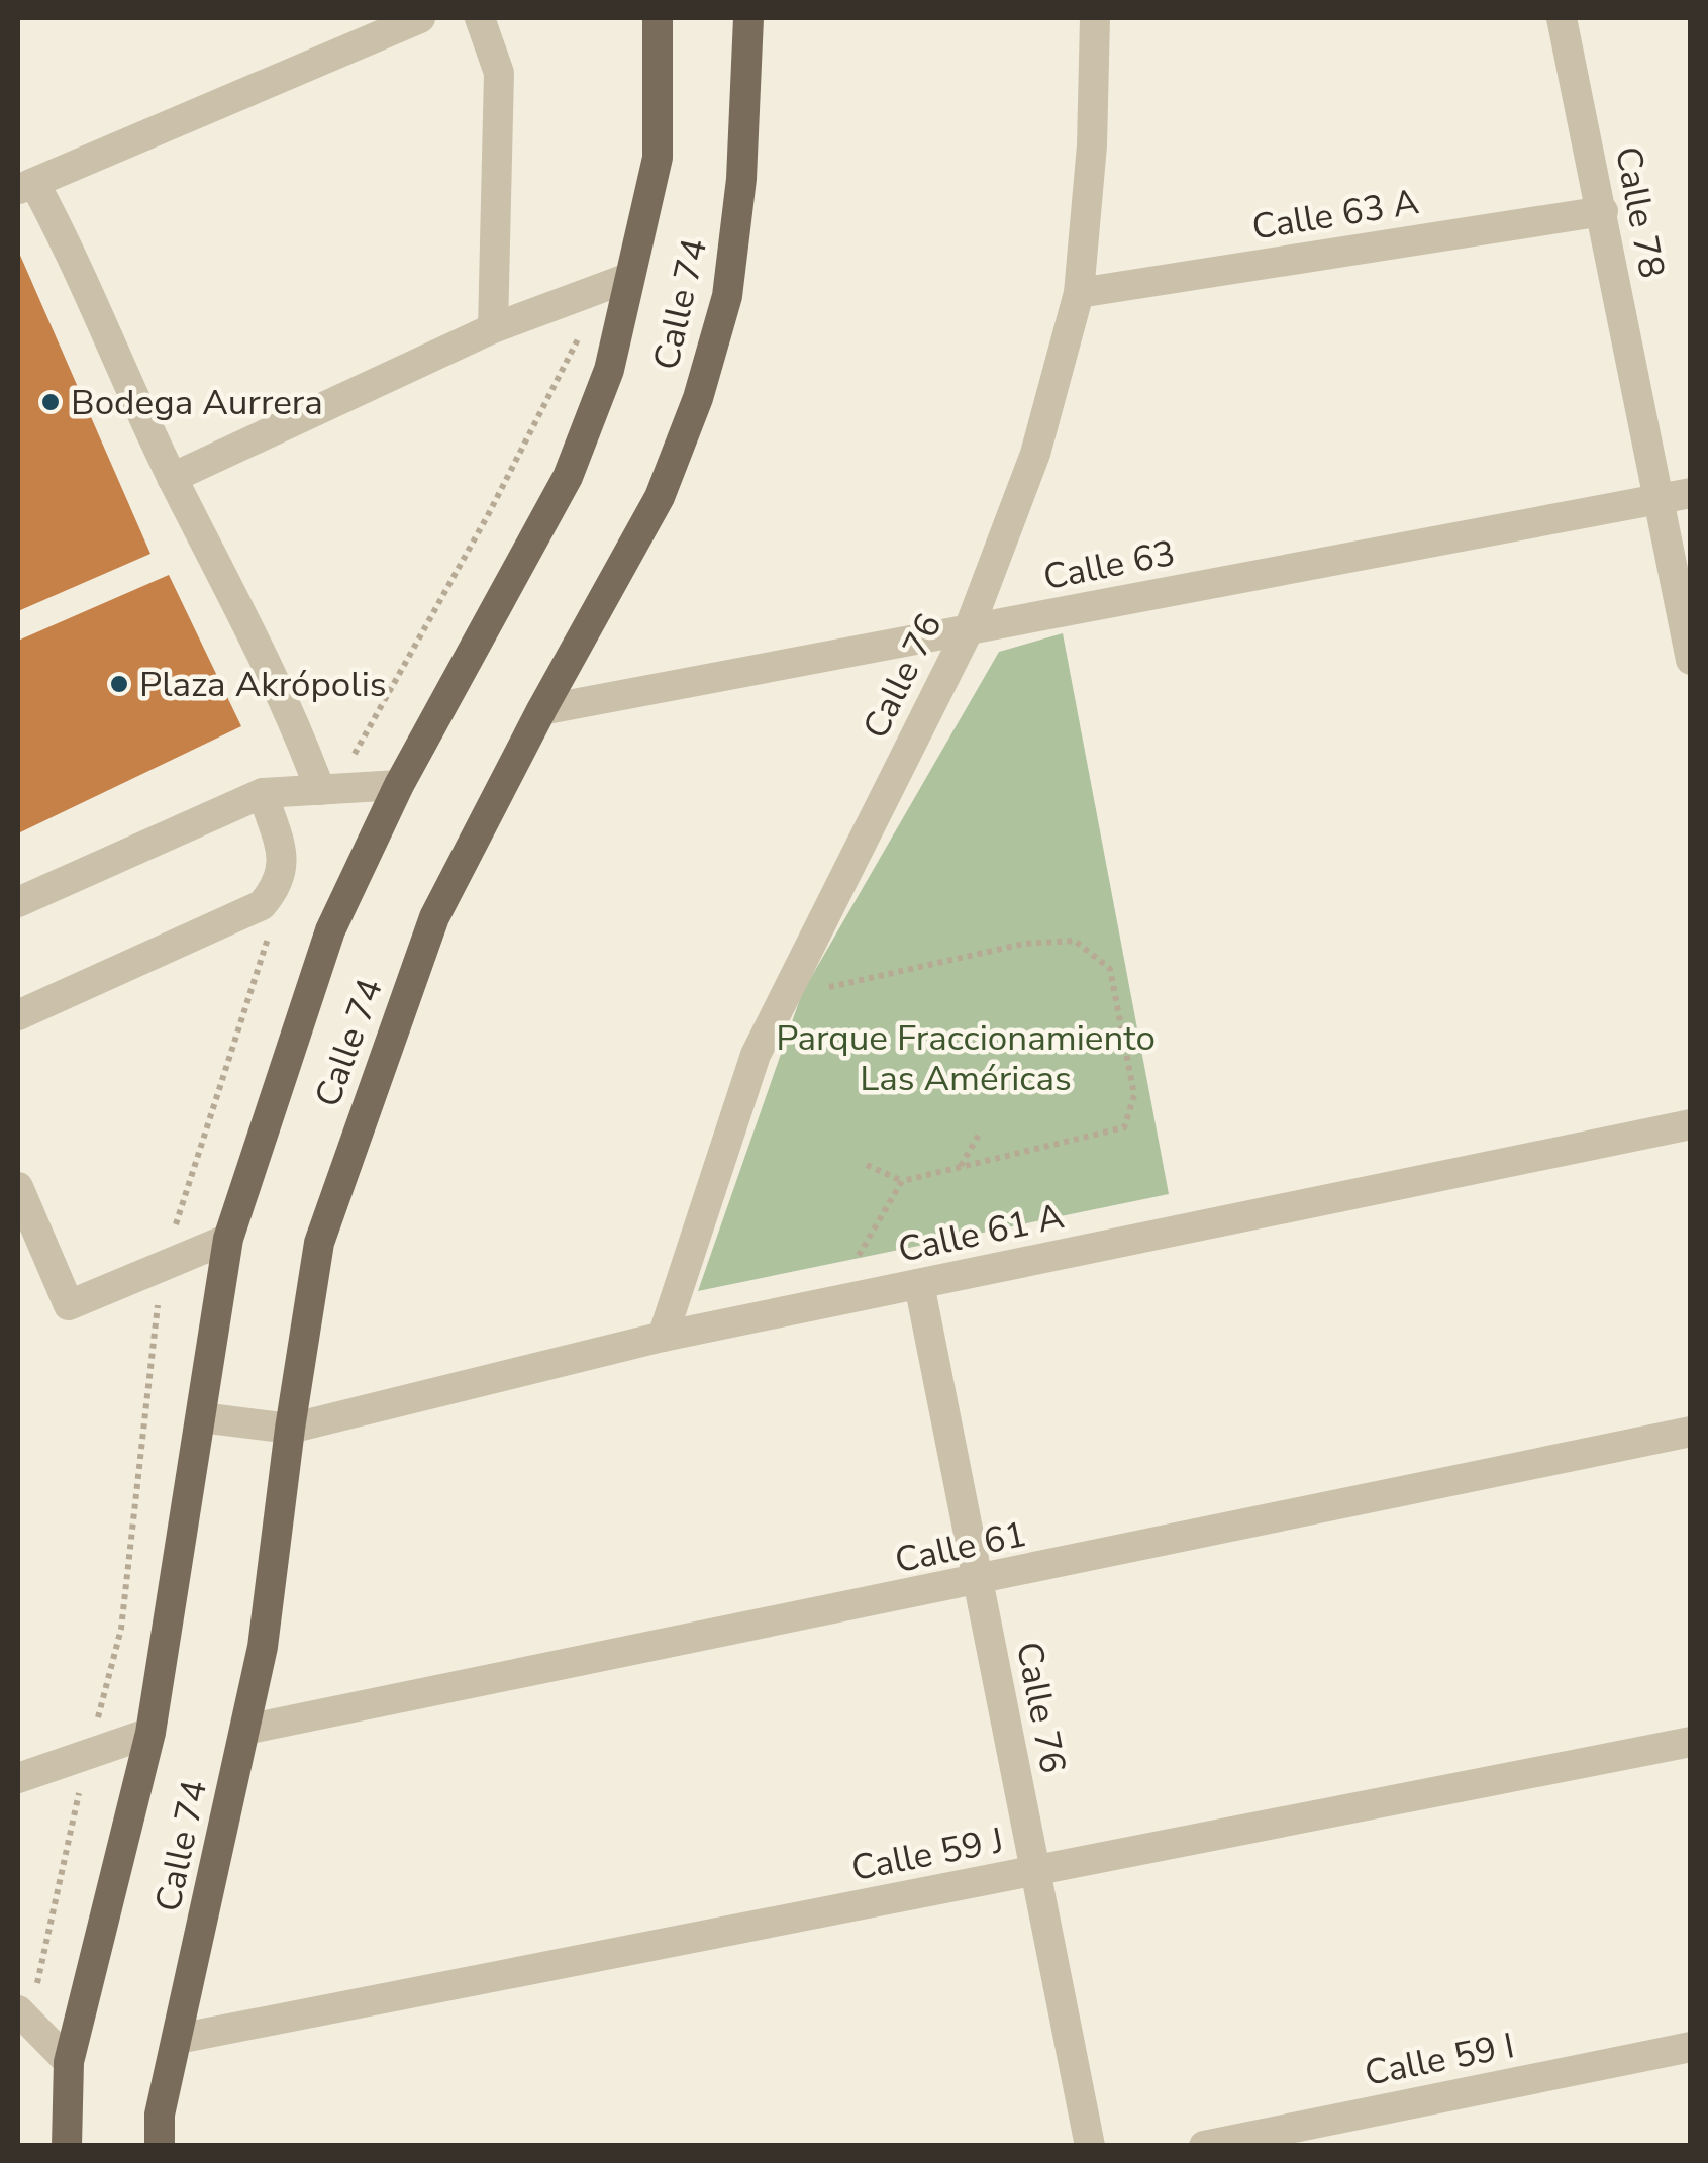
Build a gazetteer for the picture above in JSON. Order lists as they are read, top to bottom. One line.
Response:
{"streets":{"main road":["Calle 74"],"street":["Calle 78","Calle 63 A","Calle 63","Calle 76","Calle 61 A","Calle 61","Calle 59 J","Calle 59 I"]},"crossings":[["Calle 78","Calle 63 A"],["Calle 78","Calle 63"],["Calle 63 A","Calle 76"],["Calle 74","Calle 63"],["Calle 74","Calle 61 A"],["Calle 74","Calle 61"],["Calle 74","Calle 59 J"],["Calle 63","Calle 76"],["Calle 76","Calle 61 A"],["Calle 76","Calle 61"],["Calle 76","Calle 59 J"]],"parks":["Parque Fraccionamiento Las Américas"],"places":["Bodega Aurrera","Plaza Akrópolis"]}
